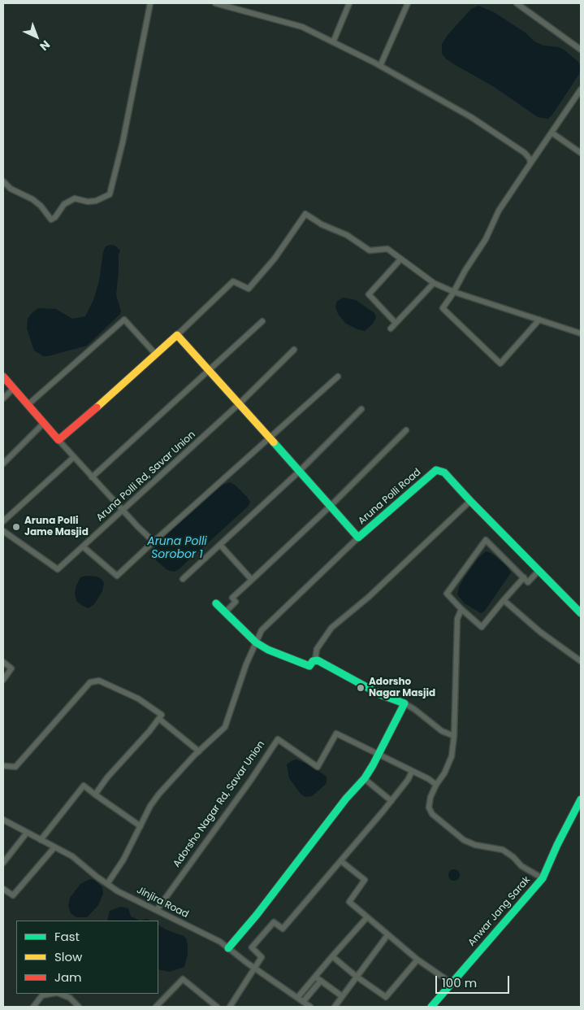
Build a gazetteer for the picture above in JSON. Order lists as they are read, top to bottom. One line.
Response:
{"streets":{"street":["Aruna Polli Rd, Savar Union","Aruna Polli Road","Adorsho Nagar Rd, Savar Union","Jinjira Road","Anwar Jang Sarak"]},"crossings":[["Aruna Polli Rd, Savar Union","Aruna Polli Road"],["Adorsho Nagar Rd, Savar Union","Jinjira Road"]],"water":["Aruna Polli Sorobor 1"],"places":["Aruna Polli Jame Masjid","Adorsho Nagar Masjid"],"legend":["Fast","Slow","Jam"],"scale_bar":"100 m","north":"bottom right"}
